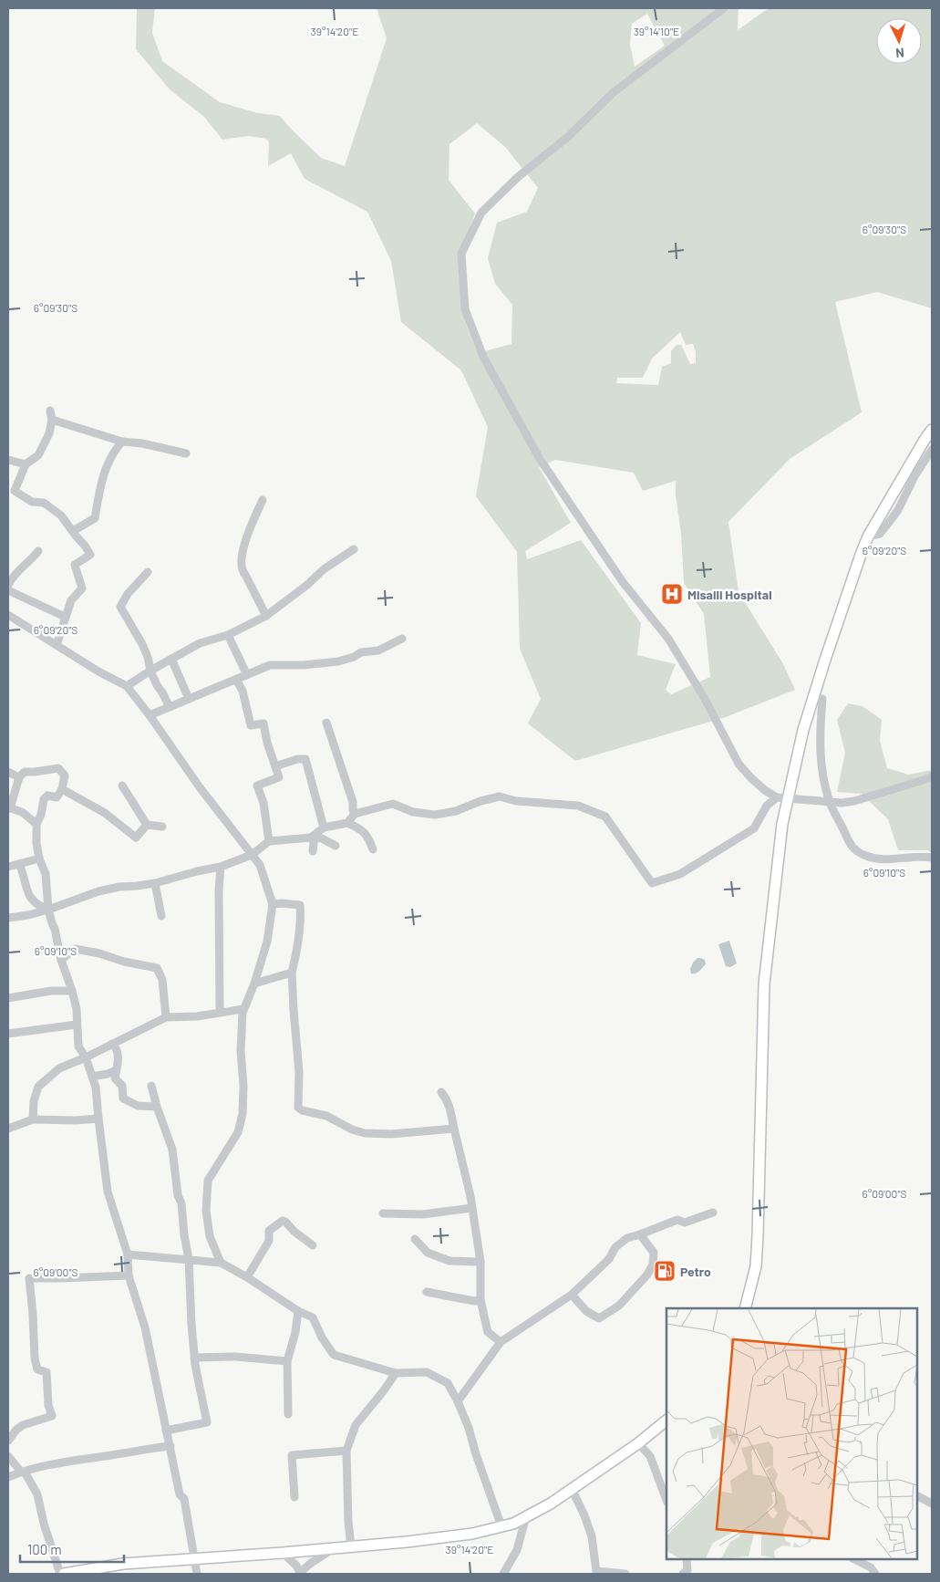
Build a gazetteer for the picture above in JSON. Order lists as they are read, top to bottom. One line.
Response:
{"places":{"hospital":["Misaili Hospital"],"fuel station":["Petro"]},"scale_bar":"100 m","north":"bottom","coordinates":["39°14'20\"E","39°14'10\"E","6°09'30\"S","6°09'20\"S","6°09'10\"S","6°09'00\"S"]}
